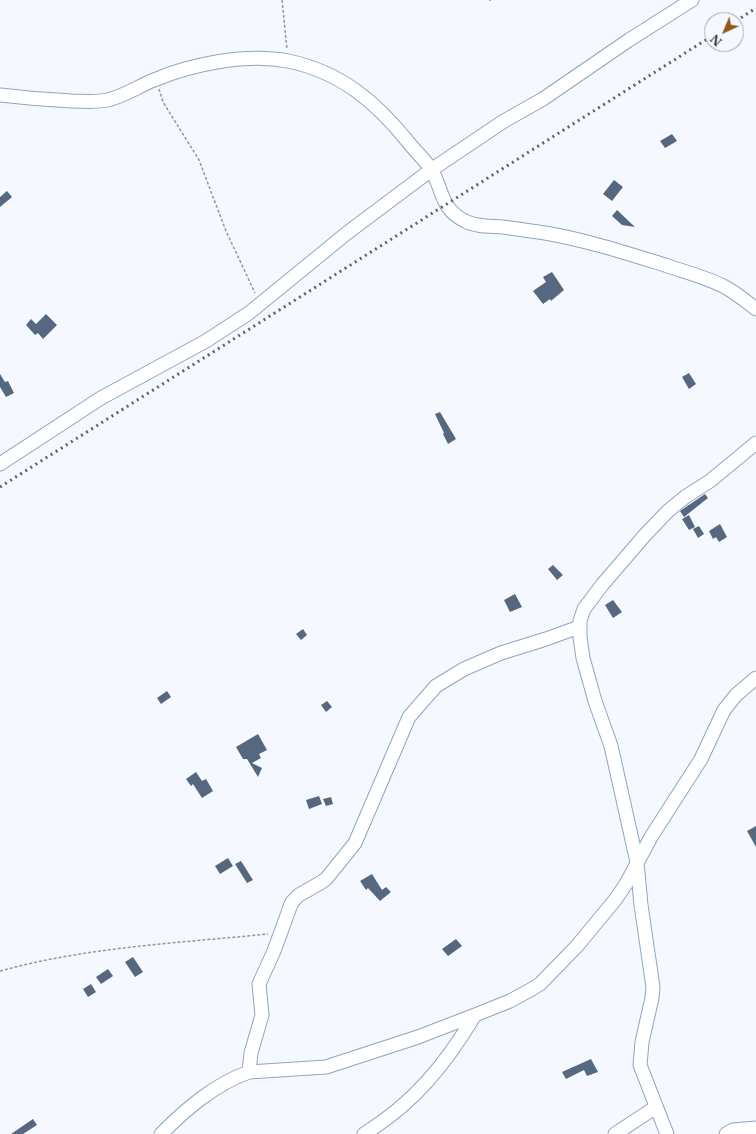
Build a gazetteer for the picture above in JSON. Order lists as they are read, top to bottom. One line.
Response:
{"north":"bottom left"}
